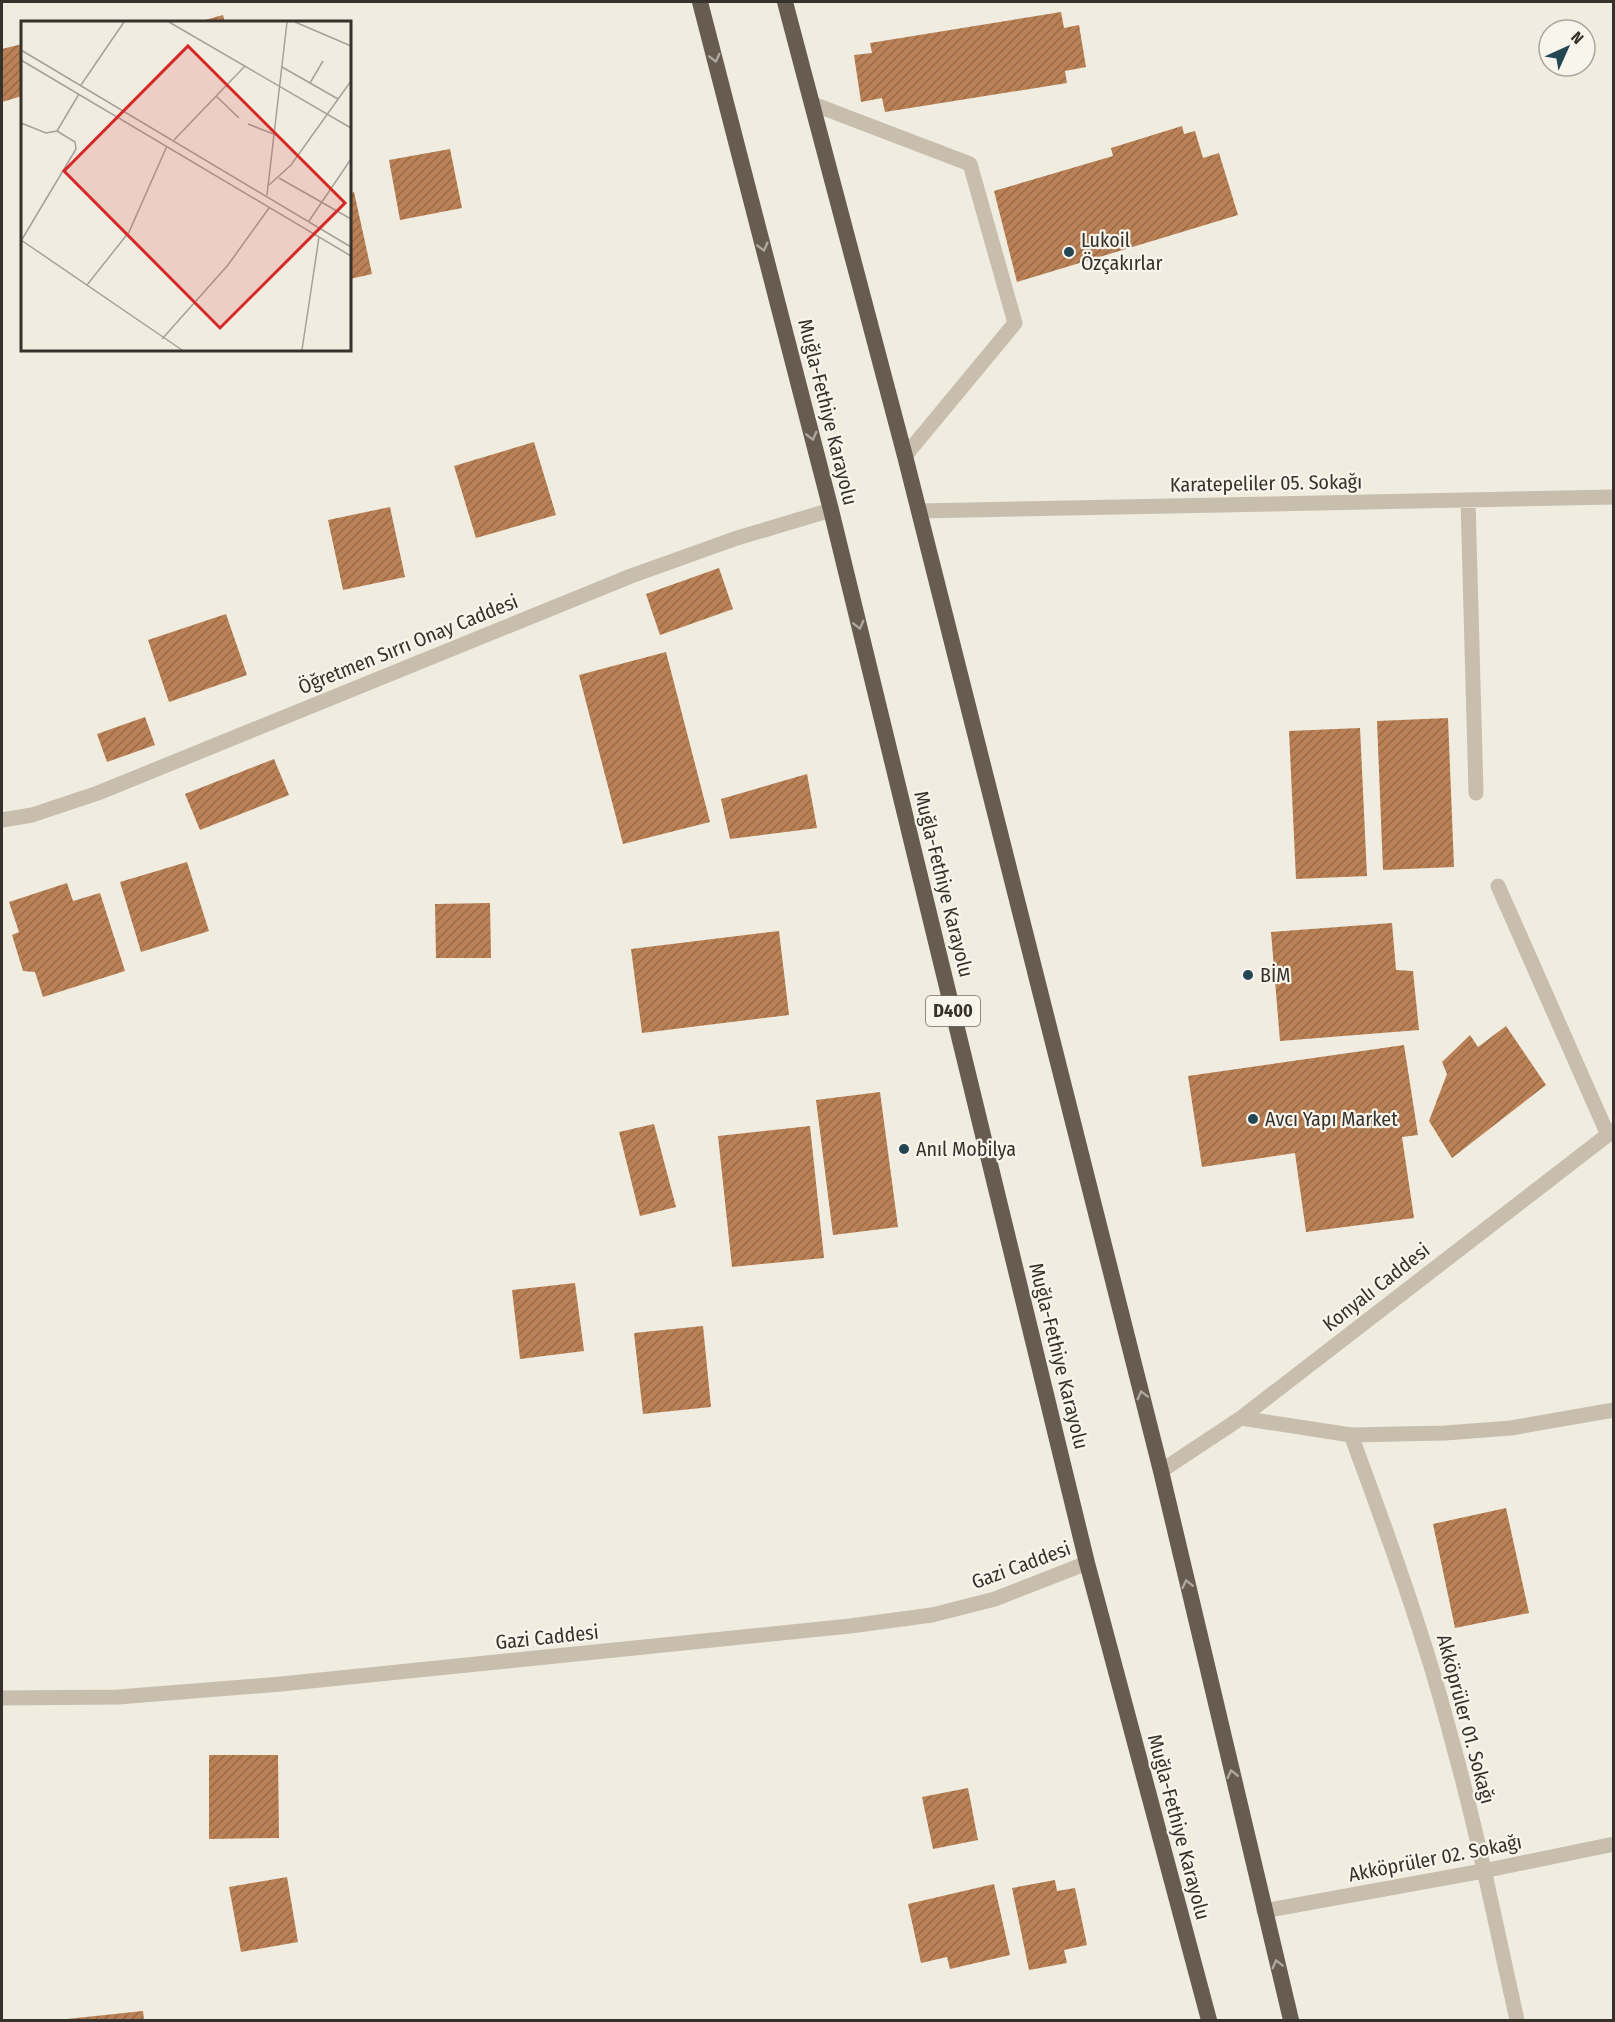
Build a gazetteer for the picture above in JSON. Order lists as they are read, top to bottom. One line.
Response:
{"streets":{"highway":["Muğla-Fethiye Karayolu","D400"],"street":["Karatepeliler 05. Sokağı","Öğretmen Sırrı Onay Caddesi","Konyalı Caddesi","Gazi Caddesi","Akköprüler 01. Sokağı","Akköprüler 02. Sokağı"]},"crossings":[["Muğla-Fethiye Karayolu","Öğretmen Sırrı Onay Caddesi"],["Muğla-Fethiye Karayolu","Gazi Caddesi"],["Akköprüler 01. Sokağı","Akköprüler 02. Sokağı"]],"places":["Lukoil Özçakırlar","BİM","Avcı Yapı Market","Anıl Mobilya"],"north":"top right"}
